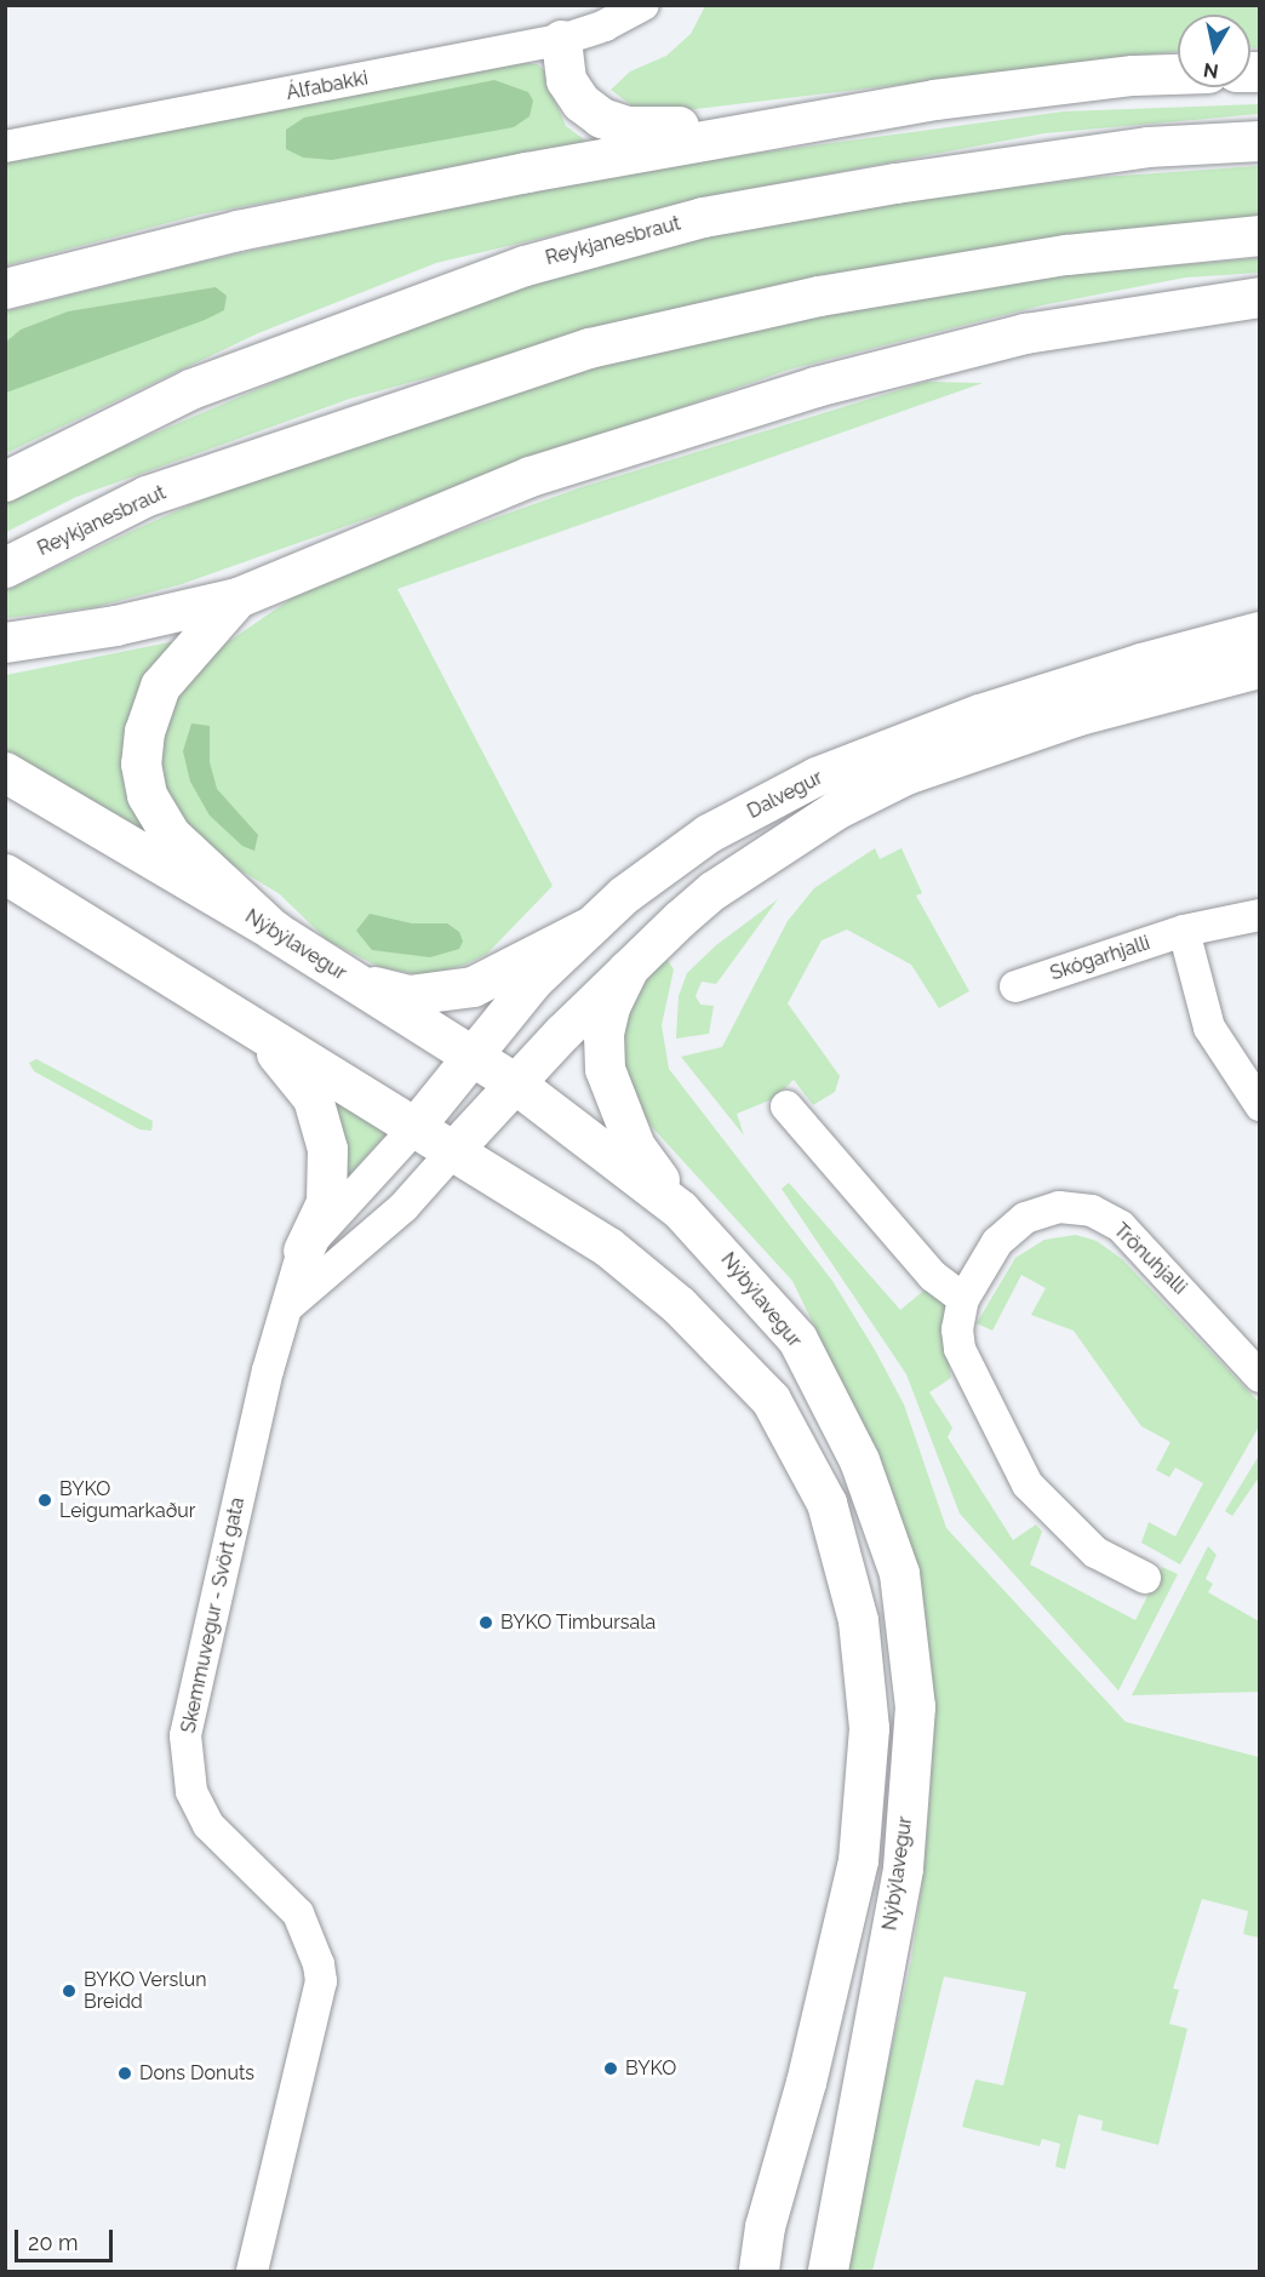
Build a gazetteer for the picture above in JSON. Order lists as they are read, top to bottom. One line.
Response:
{"streets":{"main road":["Reykjanesbraut","Nýbýlavegur"],"street":["Álfabakki","Dalvegur","Skógarhjalli","Trönuhjalli","Skemmuvegur - Svört gata"]},"crossings":[["Dalvegur","Nýbýlavegur"],["Dalvegur","Skemmuvegur - Svört gata"]],"places":["BYKO Leigumarkaður","BYKO Timbursala","BYKO Verslun Breidd","BYKO","Dons Donuts"],"scale_bar":"20 m","north":"bottom"}
